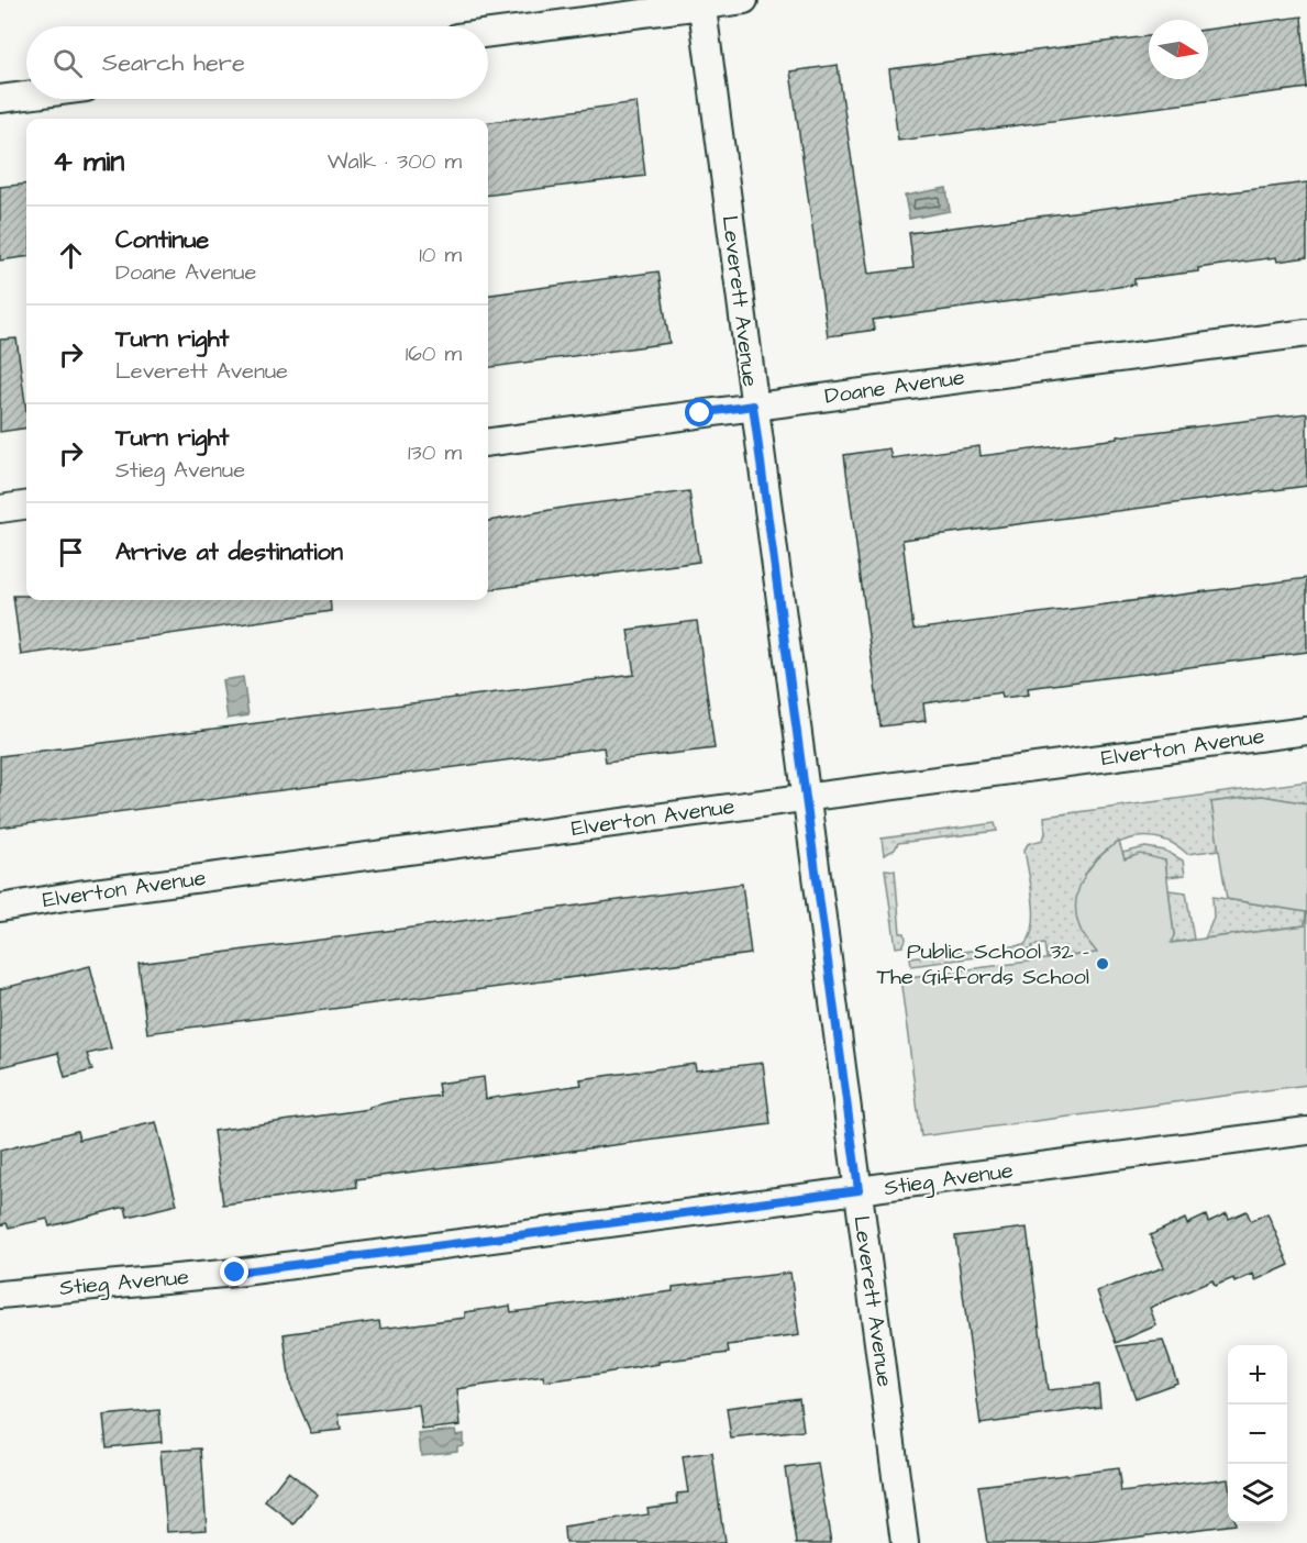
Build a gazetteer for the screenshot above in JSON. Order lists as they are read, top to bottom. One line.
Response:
{"streets":{"street":["Leverett Avenue","Doane Avenue","Elverton Avenue","Stieg Avenue"]},"crossings":[["Leverett Avenue","Doane Avenue"],["Leverett Avenue","Elverton Avenue"],["Leverett Avenue","Stieg Avenue"]],"places":["Public School 32 - The Giffords School"],"north":"right","page":{"search":"Search here","heading":["4 min","Walk · 300 m"],"list":[["Continue","Doane Avenue","10 m"],["Turn right","Leverett Avenue","160 m"],["Turn right","Stieg Avenue","130 m"],"Arrive at destination"],"map_buttons":["+","−"]}}
